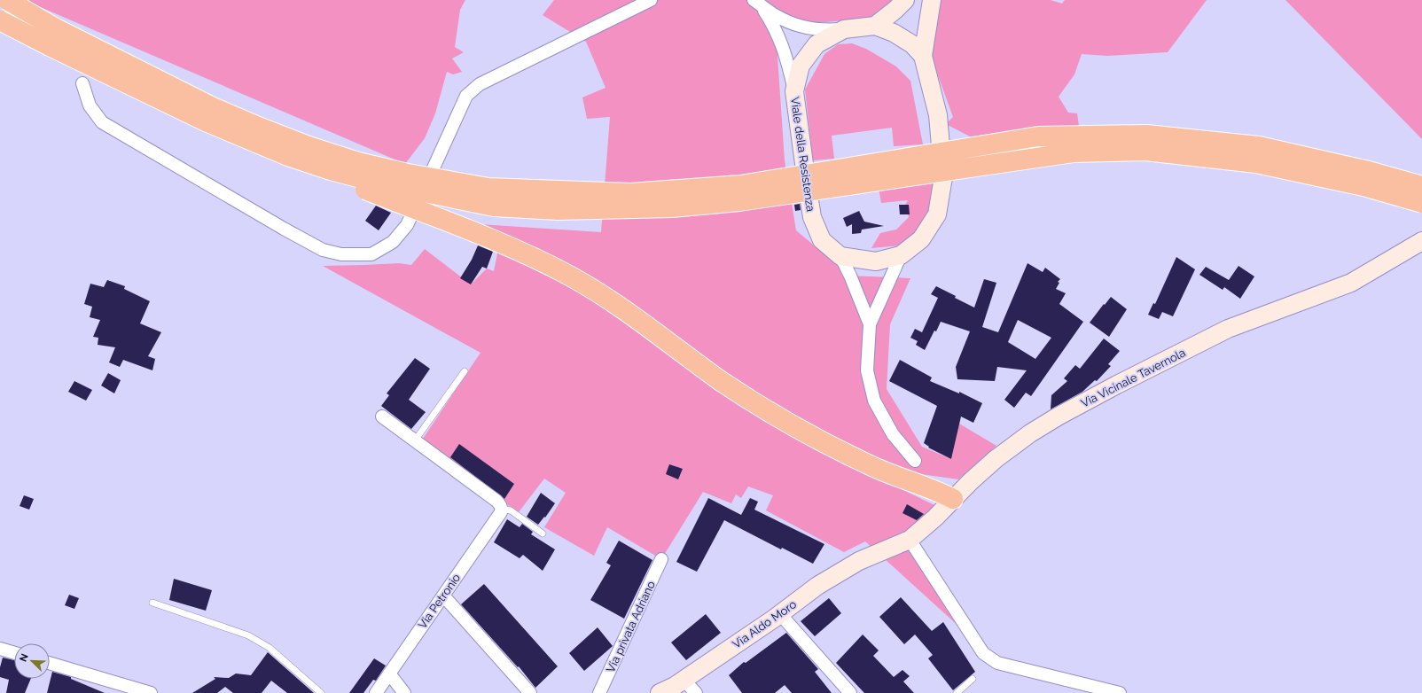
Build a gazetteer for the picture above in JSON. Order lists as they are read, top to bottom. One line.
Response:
{"streets":{"street":["Viale della Resistenza","Via Vicinale Tavernola","Via Petronio","Via Aldo Moro","Via privata Adriano"]},"crossings":[["Via Vicinale Tavernola","Via Aldo Moro"]],"north":"top left"}
